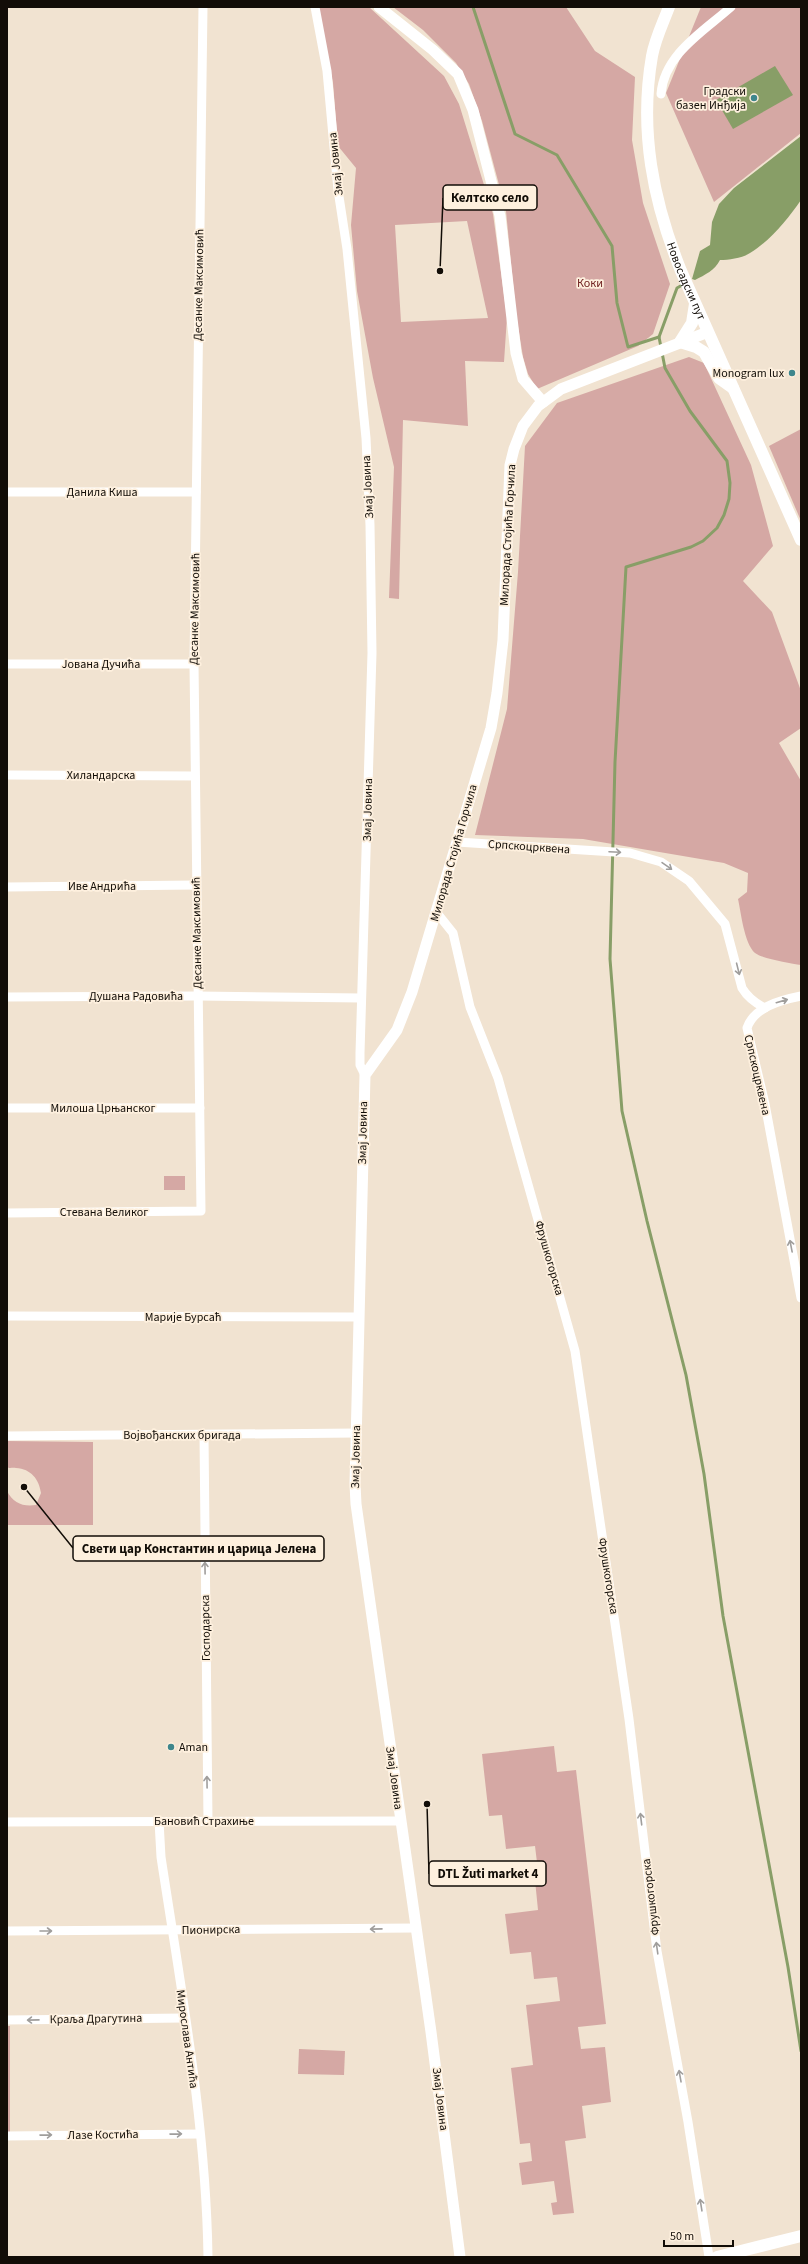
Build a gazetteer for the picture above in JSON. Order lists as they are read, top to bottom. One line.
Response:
{"streets":{"main road":["Новосадски пут"],"street":["Змај Јовина","Десанке Максимовић","Данила Киша","Милорада Стојића Горчила","Јована Дучића","Хиландарска","Српскоцрквена","Иве Андрића","Душана Радовића","Милоша Црњанског","Стевана Великог","Фрушкогорска","Марије Бурсаћ","Војвођанских бригада","Господарска","Бановић Страхиње","Пионирска","Краља Драгутина","Мирослава Антића","Лазе Костића"]},"crossings":[["Змај Јовина","Милорада Стојића Горчила"],["Змај Јовина","Душана Радовића"],["Змај Јовина","Марије Бурсаћ"],["Змај Јовина","Војвођанских бригада"],["Змај Јовина","Бановић Страхиње"],["Змај Јовина","Пионирска"],["Новосадски пут","Милорада Стојића Горчила"],["Десанке Максимовић","Данила Киша"],["Десанке Максимовић","Јована Дучића"],["Десанке Максимовић","Хиландарска"],["Десанке Максимовић","Иве Андрића"],["Десанке Максимовић","Душана Радовића"],["Десанке Максимовић","Милоша Црњанског"],["Десанке Максимовић","Стевана Великог"],["Милорада Стојића Горчила","Српскоцрквена"],["Милорада Стојића Горчила","Фрушкогорска"],["Војвођанских бригада","Господарска"],["Господарска","Бановић Страхиње"],["Бановић Страхиње","Мирослава Антића"],["Пионирска","Мирослава Антића"],["Краља Драгутина","Мирослава Антића"],["Мирослава Антића","Лазе Костића"]],"one_way":["Фрушкогорска","Господарска","Краља Драгутина","Лазе Костића"],"parks":["Коки"],"places":["Градски базен Инђија","Келтско село","Monogram lux","Свети цар Константин и царица Јелена","Aman","DTL Žuti market 4"],"scale_bar":"50 m"}
